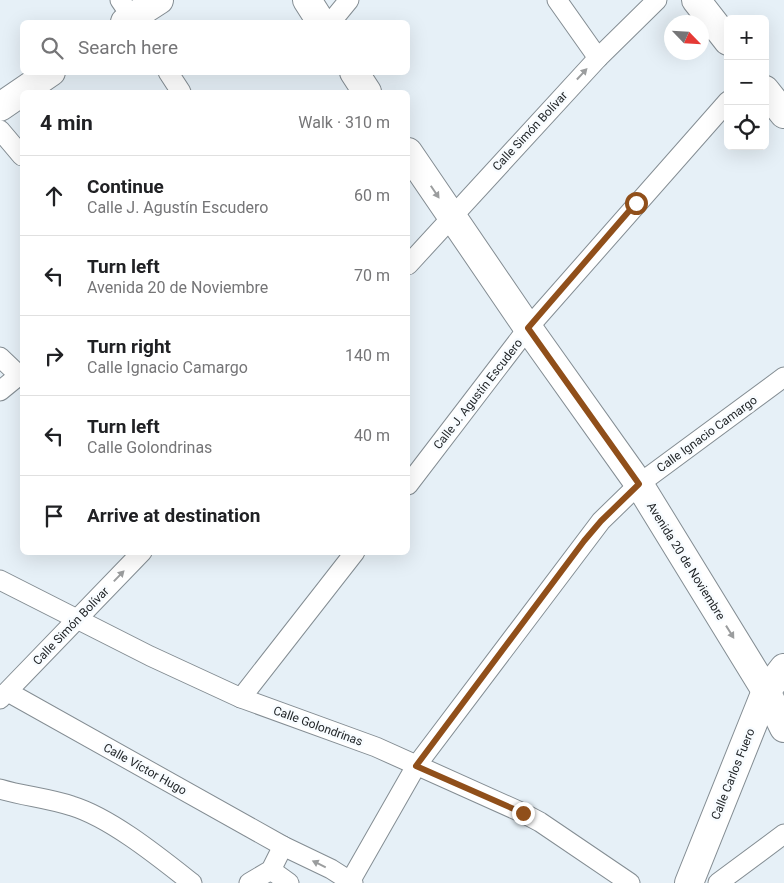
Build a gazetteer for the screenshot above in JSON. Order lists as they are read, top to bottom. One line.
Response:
{"streets":{"street":["Calle Simón Bolívar","Calle J. Agustín Escudero","Calle Ignacio Camargo","Avenida 20 de Noviembre","Calle Golondrinas","Calle Víctor Hugo","Calle Carlos Fuero"]},"crossings":[["Calle Simón Bolívar","Avenida 20 de Noviembre"],["Calle Simón Bolívar","Calle Golondrinas"],["Calle Simón Bolívar","Calle Víctor Hugo"],["Calle J. Agustín Escudero","Avenida 20 de Noviembre"],["Calle Ignacio Camargo","Avenida 20 de Noviembre"],["Calle Ignacio Camargo","Calle Golondrinas"],["Calle Ignacio Camargo","Calle Víctor Hugo"],["Avenida 20 de Noviembre","Calle Carlos Fuero"]],"one_way":["Calle Simón Bolívar","Avenida 20 de Noviembre"],"north":"bottom right","page":{"map_buttons":["+","−"],"search":"Search here","heading":["4 min","Walk · 310 m"],"list":[["Continue","Calle J. Agustín Escudero","60 m"],["Turn left","Avenida 20 de Noviembre","70 m"],["Turn right","Calle Ignacio Camargo","140 m"],["Turn left","Calle Golondrinas","40 m"],"Arrive at destination"]}}
